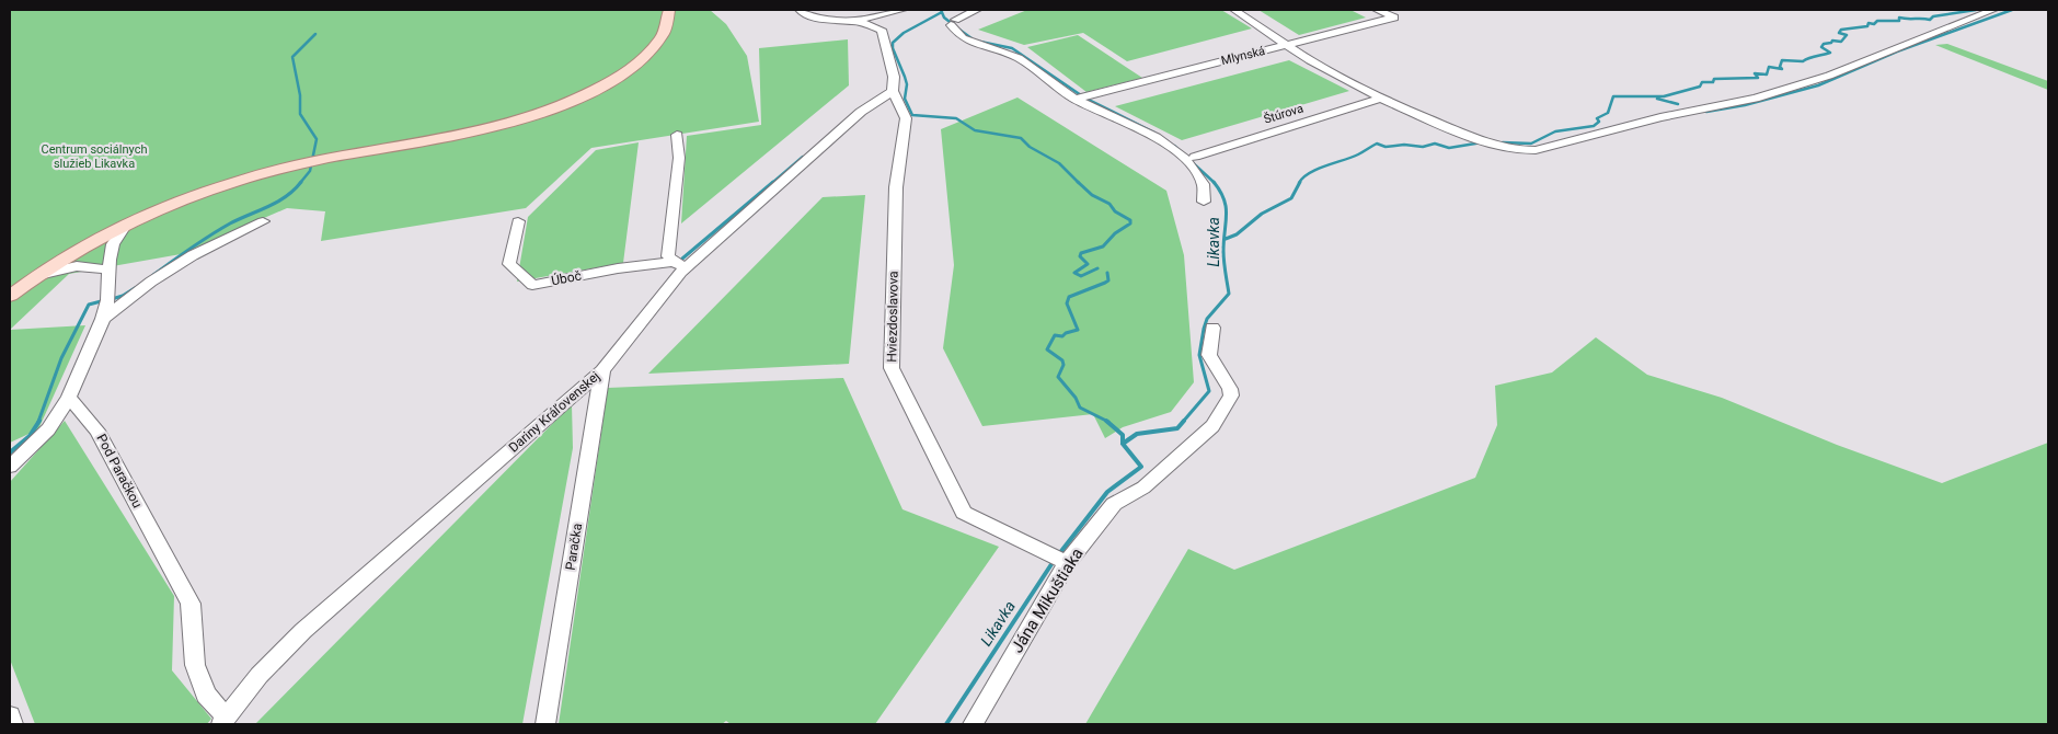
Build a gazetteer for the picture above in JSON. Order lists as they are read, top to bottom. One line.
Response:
{"streets":{"street":["Mlynská","Štúrova","Úboč","Hviezdoslavova","Dariny Kráľovenskej","Pod Paračkou","Paračka","Jána Mikuštiaka"]},"crossings":[["Úboč","Dariny Kráľovenskej"],["Hviezdoslavova","Dariny Kráľovenskej"],["Hviezdoslavova","Jána Mikuštiaka"],["Dariny Kráľovenskej","Pod Paračkou"],["Dariny Kráľovenskej","Paračka"]],"water":["Likavka"],"parks":["Centrum sociálnych služieb Likavka"]}
